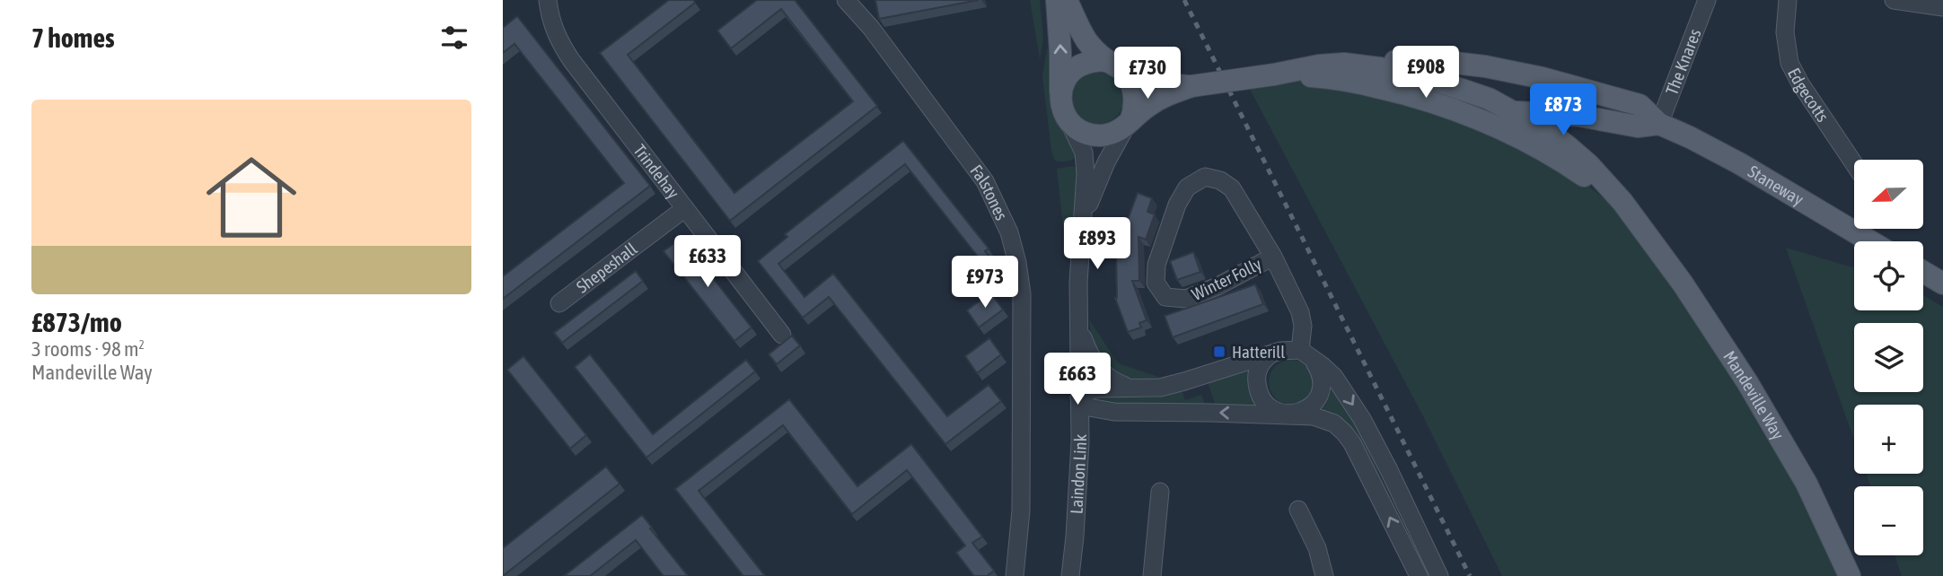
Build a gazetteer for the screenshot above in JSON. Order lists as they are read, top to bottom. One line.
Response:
{"streets":{"main road":["Staneway","Mandeville Way"],"street":["The Knares","Edgecotts","Trindehay","Falstones","Shepeshall","Winter Folly","Laindon Link"]},"crossings":[["The Knares","Staneway"],["Trindehay","Shepeshall"],["Staneway","Mandeville Way"],["Mandeville Way","Laindon Link"]],"places":{"transit":["Hatterill"]},"north":"left","page":{"heading":"7 homes","price":["£908","£730","£873","£893","£633","£973","£663"],"list":[{"name":"£873/mo","note":"3 rooms · 98 m² · Mandeville Way"}],"map_buttons":["+","−"]}}
